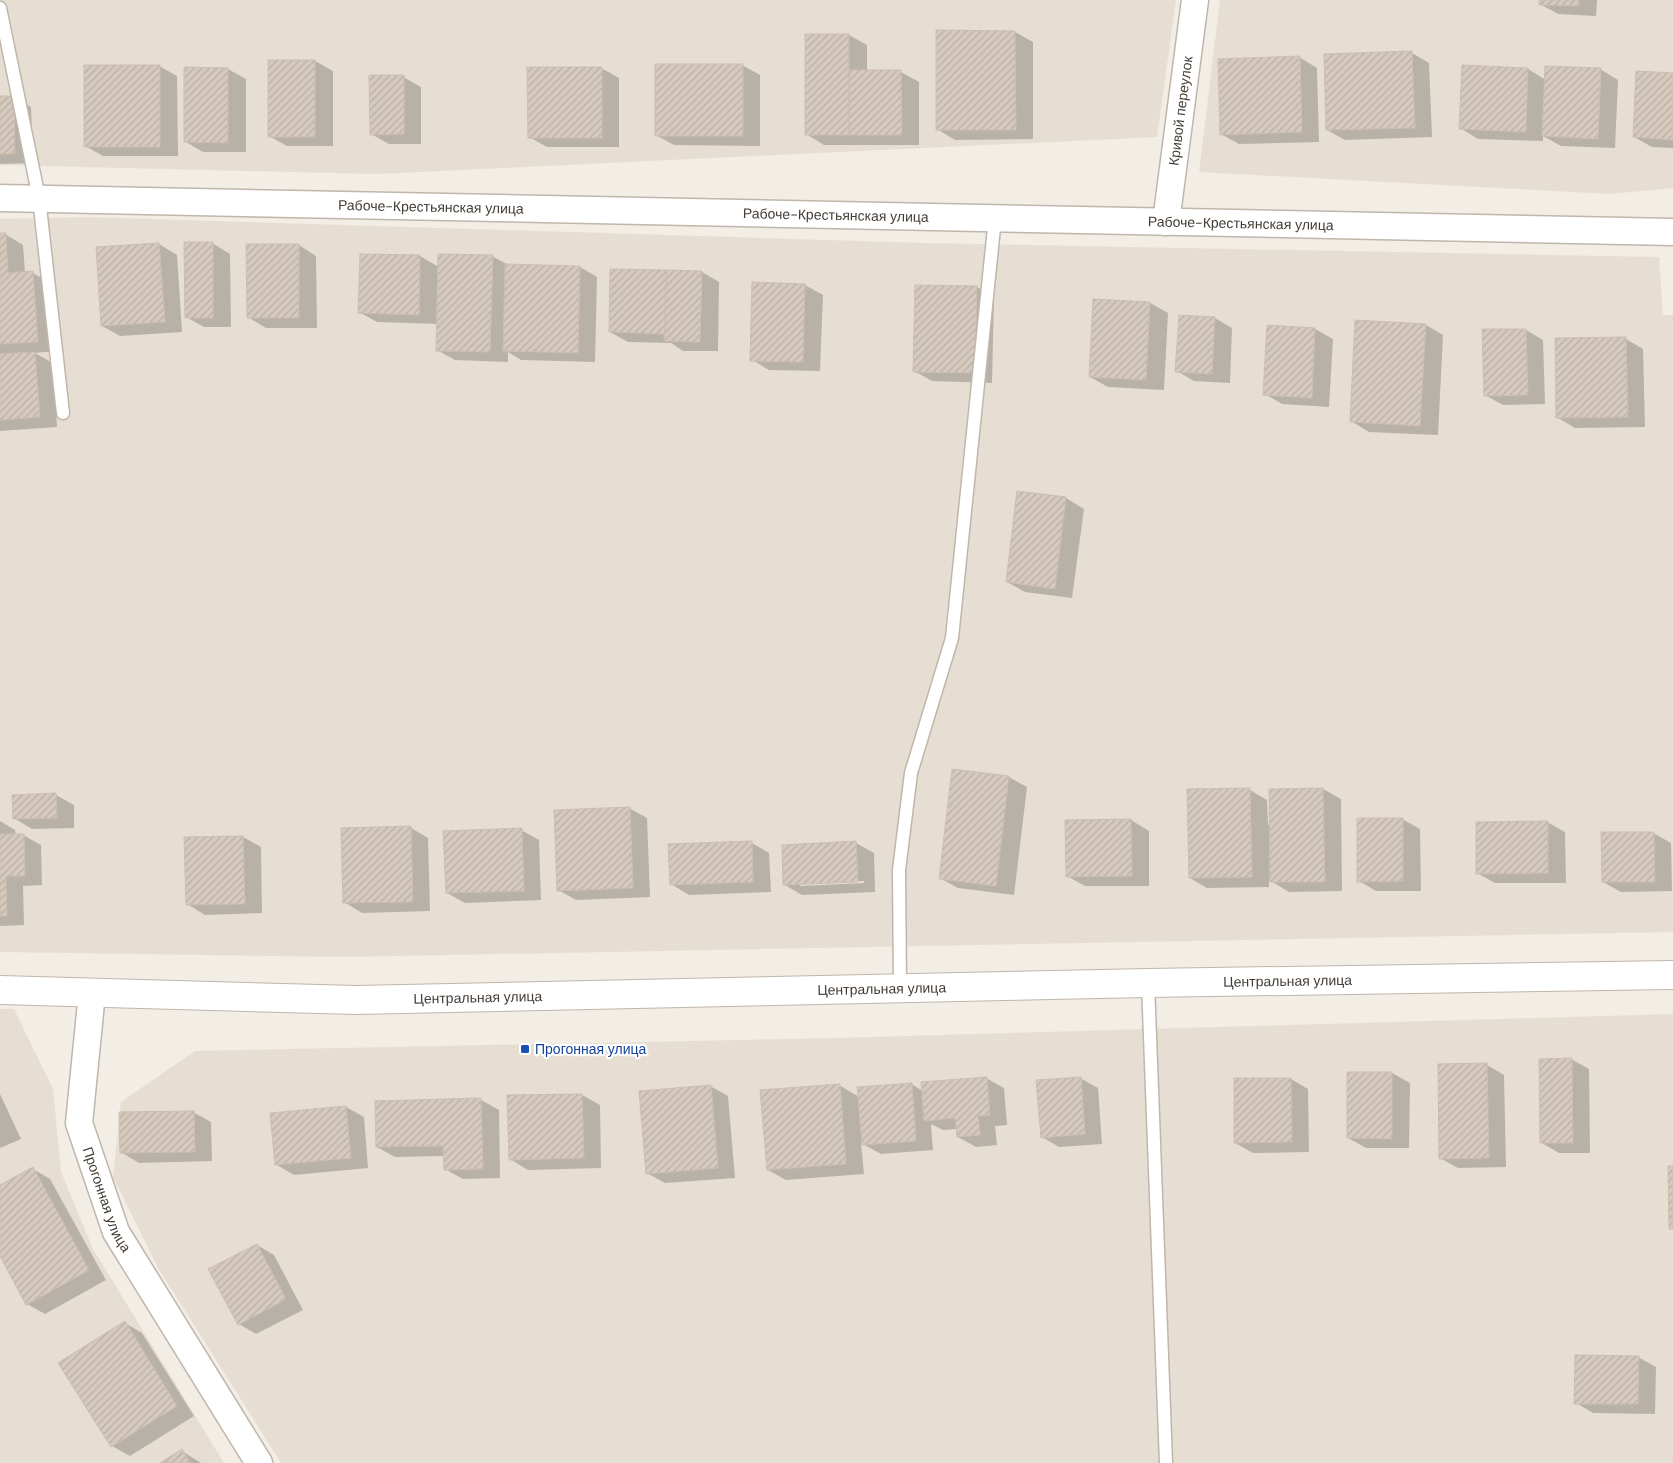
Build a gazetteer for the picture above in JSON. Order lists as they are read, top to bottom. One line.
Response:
{"streets":{"street":["Кривой переулок","Рабоче-Крестьянская улица","Центральная улица","Прогонная улица"]},"crossings":[["Кривой переулок","Рабоче-Крестьянская улица"],["Центральная улица","Прогонная улица"]],"places":{"transit":["Прогонная улица"]}}
